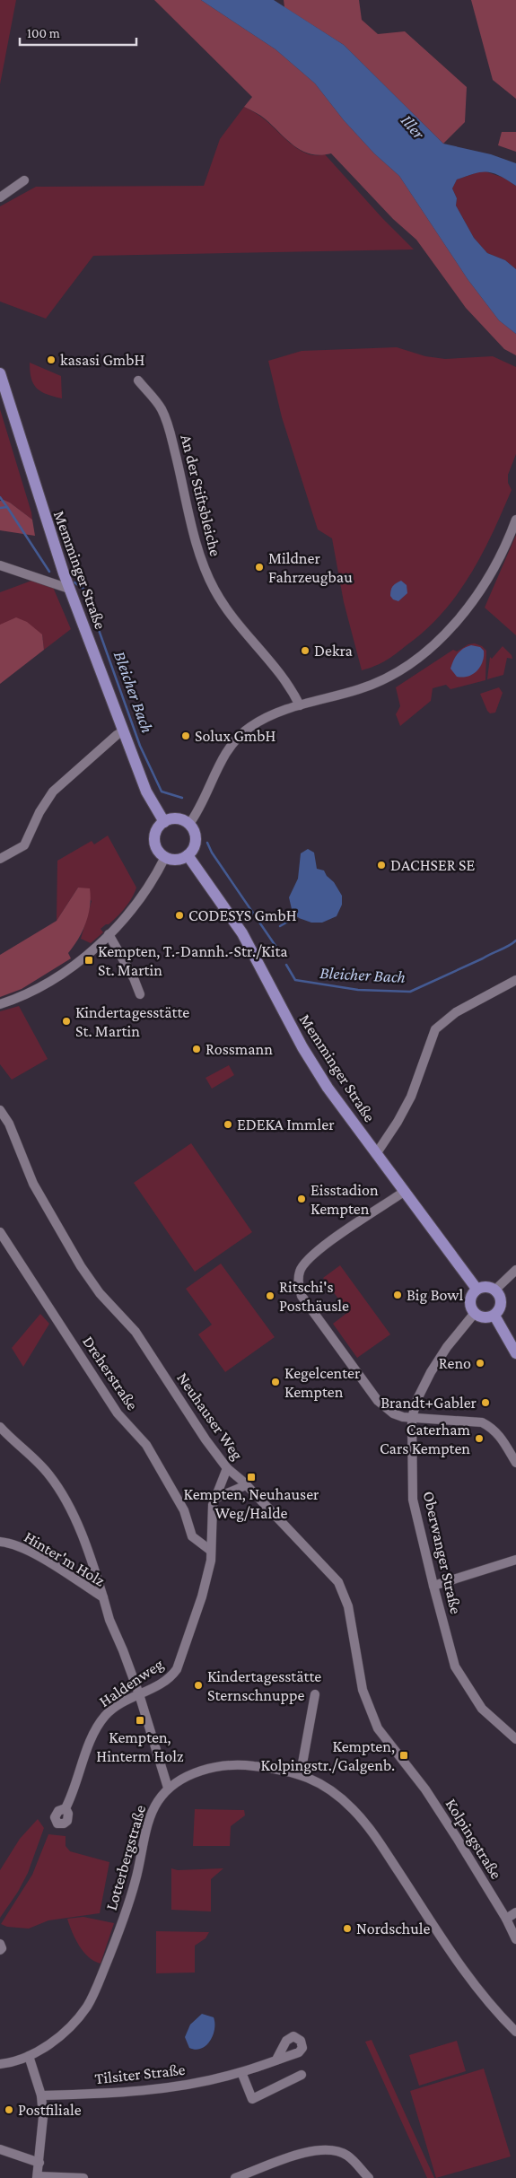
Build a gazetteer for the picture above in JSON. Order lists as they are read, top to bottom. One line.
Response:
{"streets":{"main road":["Memminger Straße"],"street":["An der Stiftsbleiche","Dreherstraße","Neuhauser Weg","Oberwanger Straße","Hinter'm Holz","Haldenweg","Kolpingstraße","Lotterbergstraße","Tilsiter Straße"]},"crossings":[["Memminger Straße","Oberwanger Straße"],["Dreherstraße","Haldenweg"],["Neuhauser Weg","Haldenweg"],["Neuhauser Weg","Kolpingstraße"],["Hinter'm Holz","Haldenweg"],["Hinter'm Holz","Lotterbergstraße"]],"water":["Iller","Bleicher Bach"],"places":{"other":["kasasi GmbH","Mildner Fahrzeugbau","Dekra","Solux GmbH","DACHSER SE","CODESYS GmbH","Kindertagesstätte St. Martin","Rossmann","EDEKA Immler","Eisstadion Kempten","Big Bowl","Ritschi's Posthäusle","Reno","Kegelcenter Kempten","Brandt+Gabler","Caterham Cars Kempten","Kindertagesstätte Sternschnuppe","Nordschule","Postfiliale"],"transit":["Kempten, T.-Dannh.-Str./Kita St. Martin","Kempten, Neuhauser Weg/Halde","Kempten, Hinterm Holz","Kempten, Kolpingstr./Galgenb."]},"scale_bar":"100 m"}
